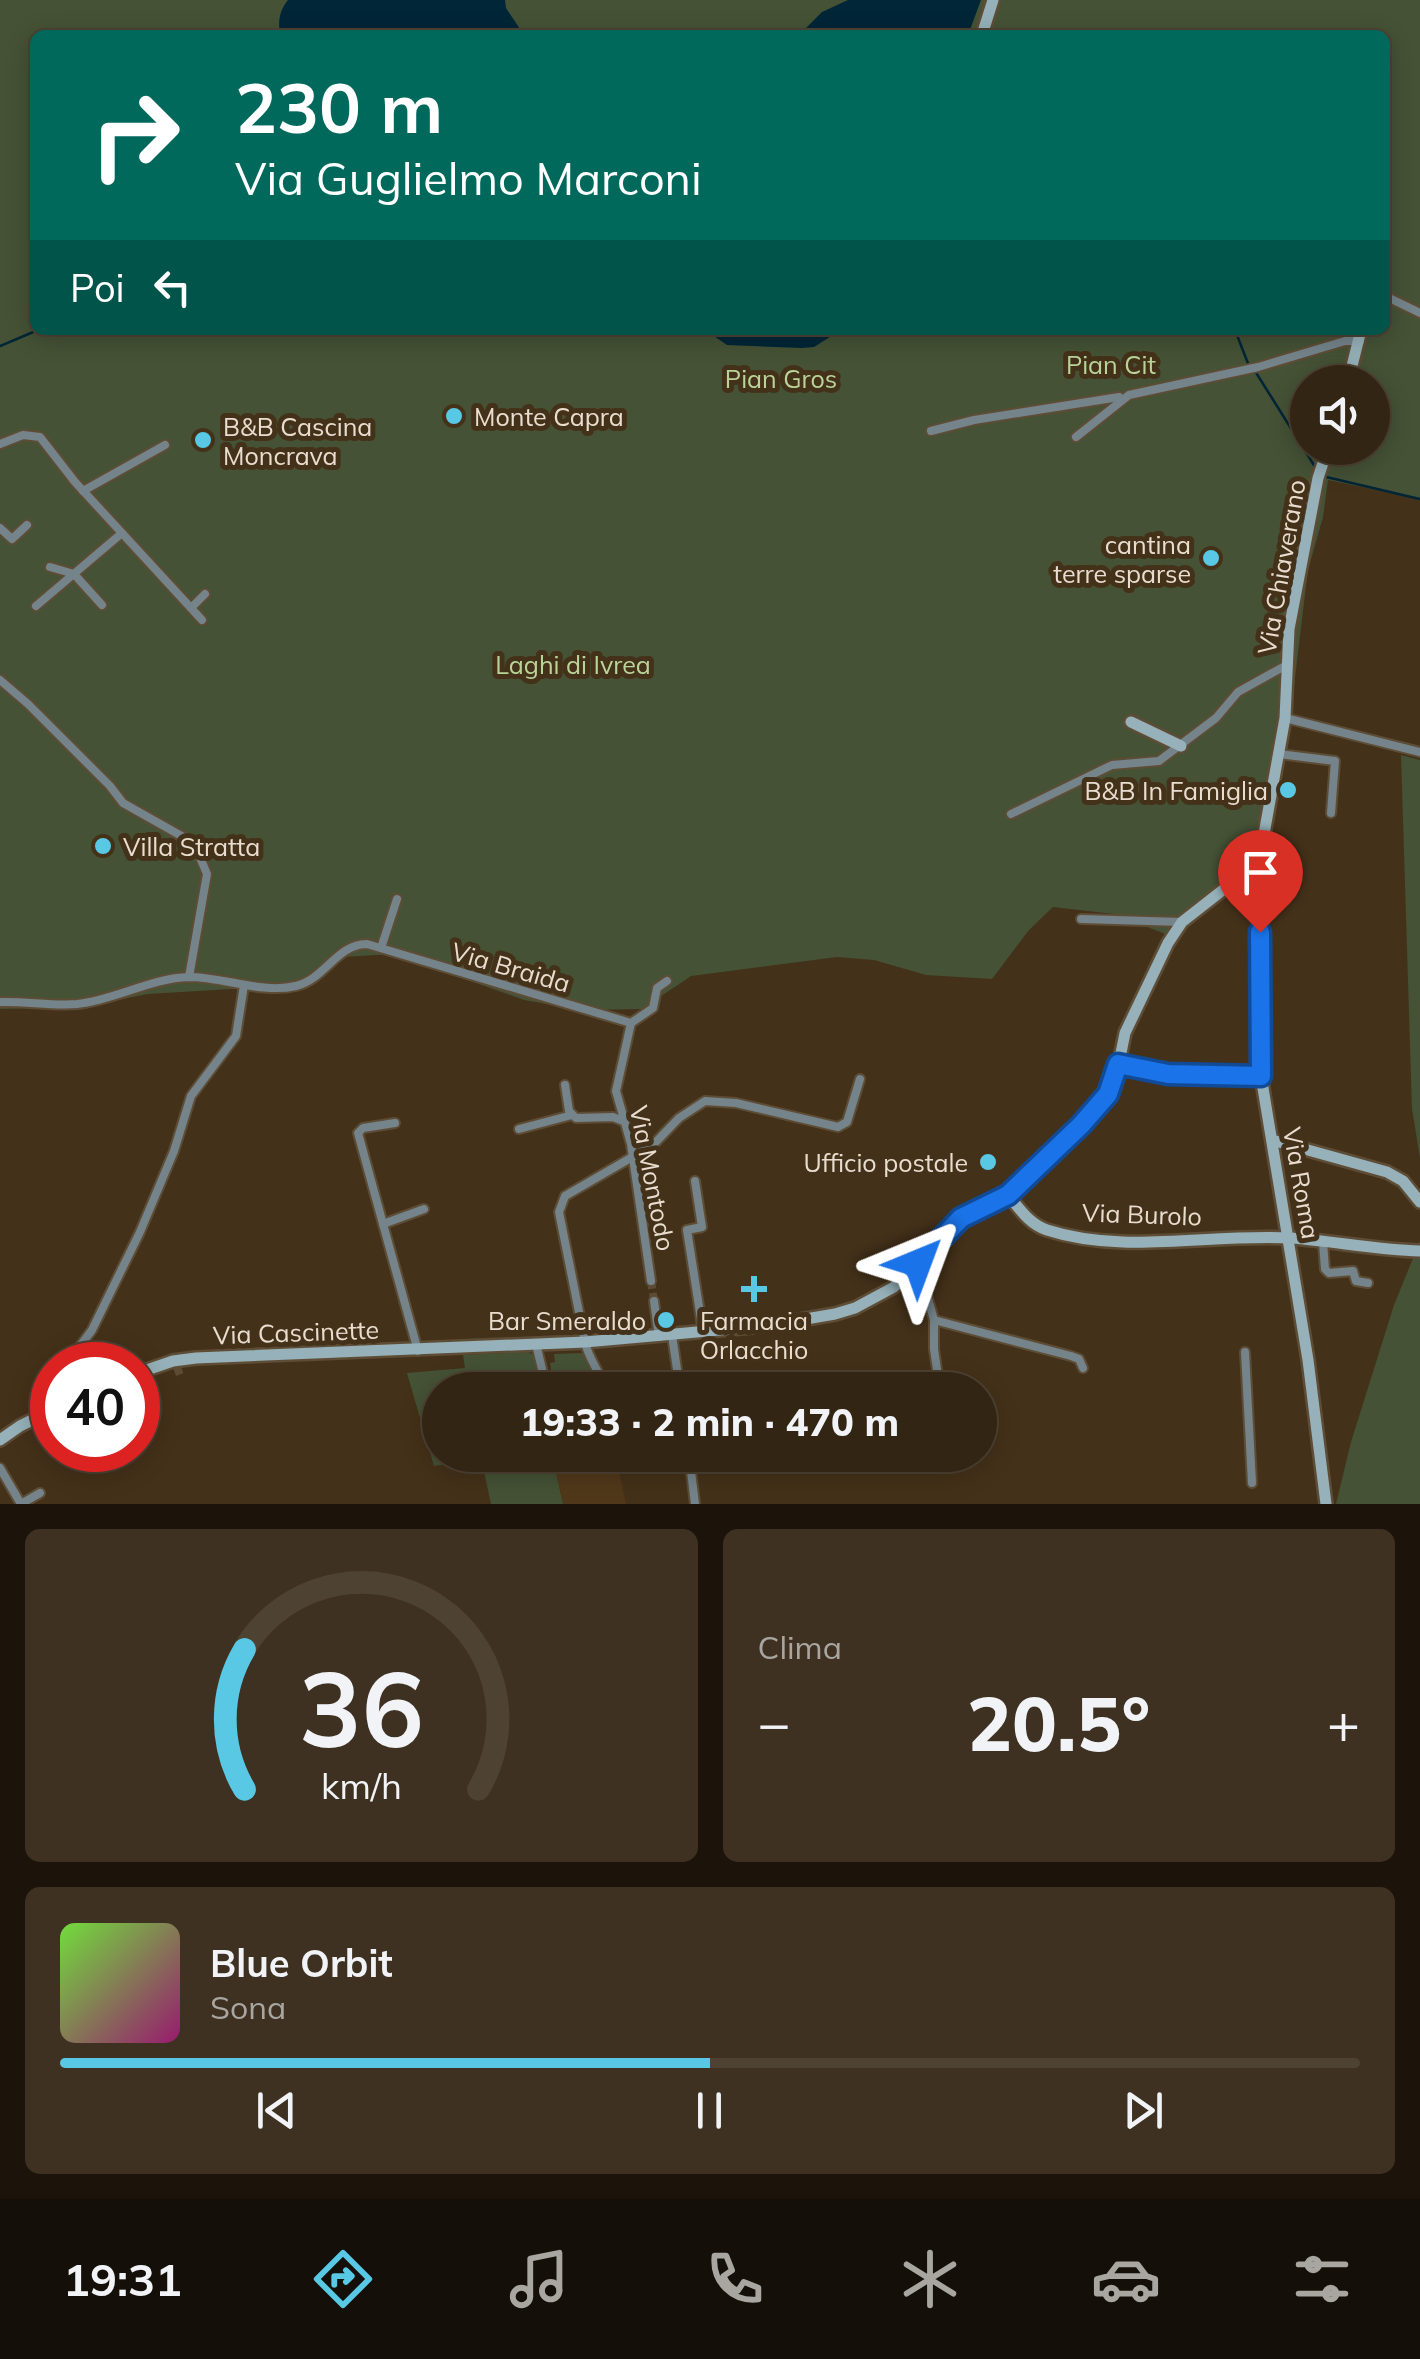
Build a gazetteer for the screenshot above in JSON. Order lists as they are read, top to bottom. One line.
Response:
{"streets":{"street":["Via Chiaverano","Via Braida","Via Montodo","Via Roma","Via Burolo","Via Cascinette"]},"crossings":[["Via Chiaverano","Via Roma"],["Via Braida","Via Montodo"],["Via Roma","Via Burolo"],["Via Burolo","Via Cascinette"]],"parks":["Pian Cit","Pian Gros","Laghi di Ivrea"],"places":{"other":["Monte Capra","B&B Cascina Moncrava","cantina terre sparse","B&B In Famiglia","Villa Stratta","Ufficio postale","Bar Smeraldo"],"health":["Farmacia Orlacchio"]},"page":{"turn":["230 m","Via Guglielmo Marconi"],"then":"Poi","limit":"40","trip":"19:33 · 2 min · 470 m","tile":"Clima","heat":["−","20.5°","+"],"song":["Blue Orbit","Sona"],"tabs":"19:31","gauge":["36","km/h"]}}
